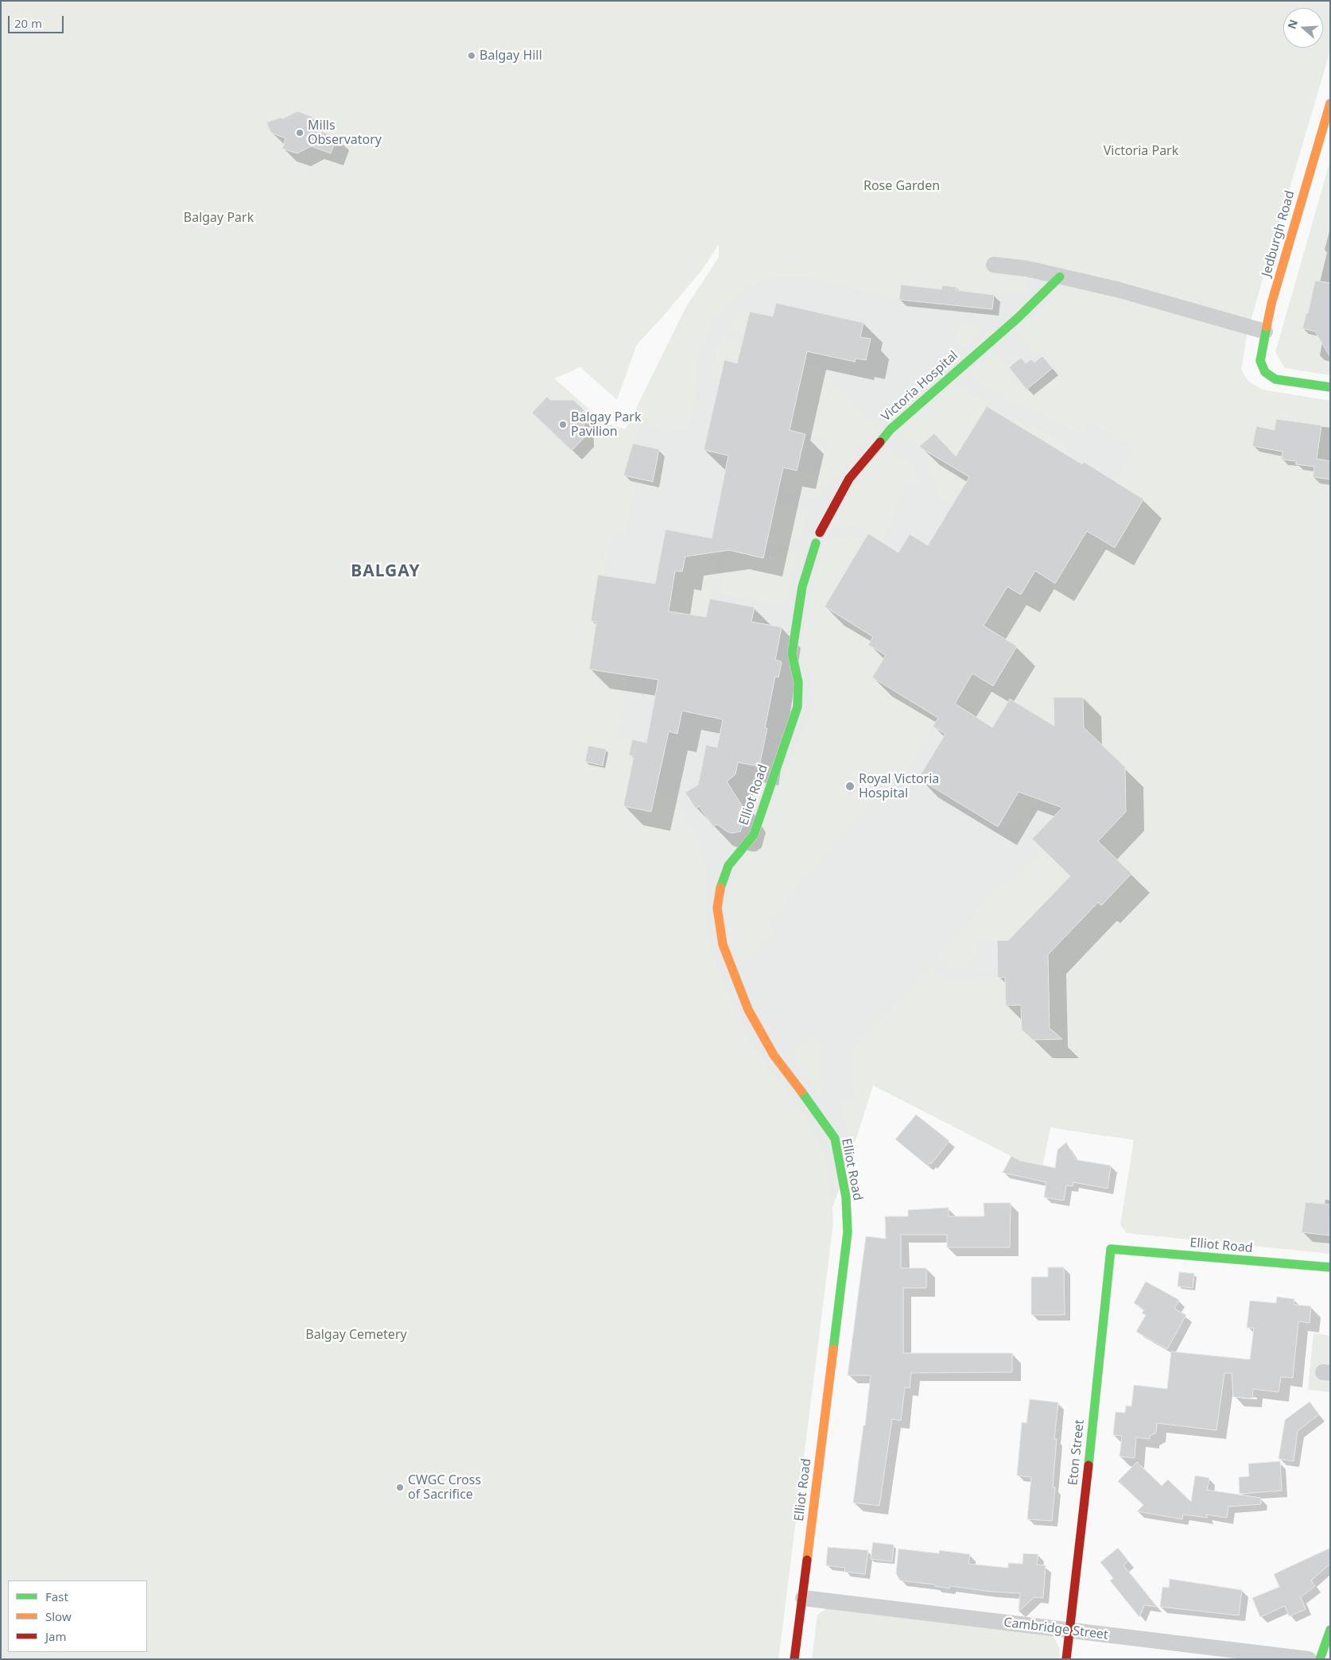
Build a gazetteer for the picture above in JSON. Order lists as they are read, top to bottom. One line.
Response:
{"streets":{"street":["Jedburgh Road","Victoria Hospital","Elliot Road","Eton Street","Cambridge Street"]},"crossings":[["Elliot Road","Eton Street"],["Elliot Road","Cambridge Street"],["Eton Street","Cambridge Street"]],"districts":["BALGAY"],"parks":["Victoria Park","Rose Garden","Balgay Park","Balgay Cemetery"],"places":["Balgay Hill","Mills Observatory","Balgay Park Pavilion","Royal Victoria Hospital","CWGC Cross of Sacrifice"],"legend":["Fast","Slow","Jam"],"scale_bar":"20 m","north":"left"}
